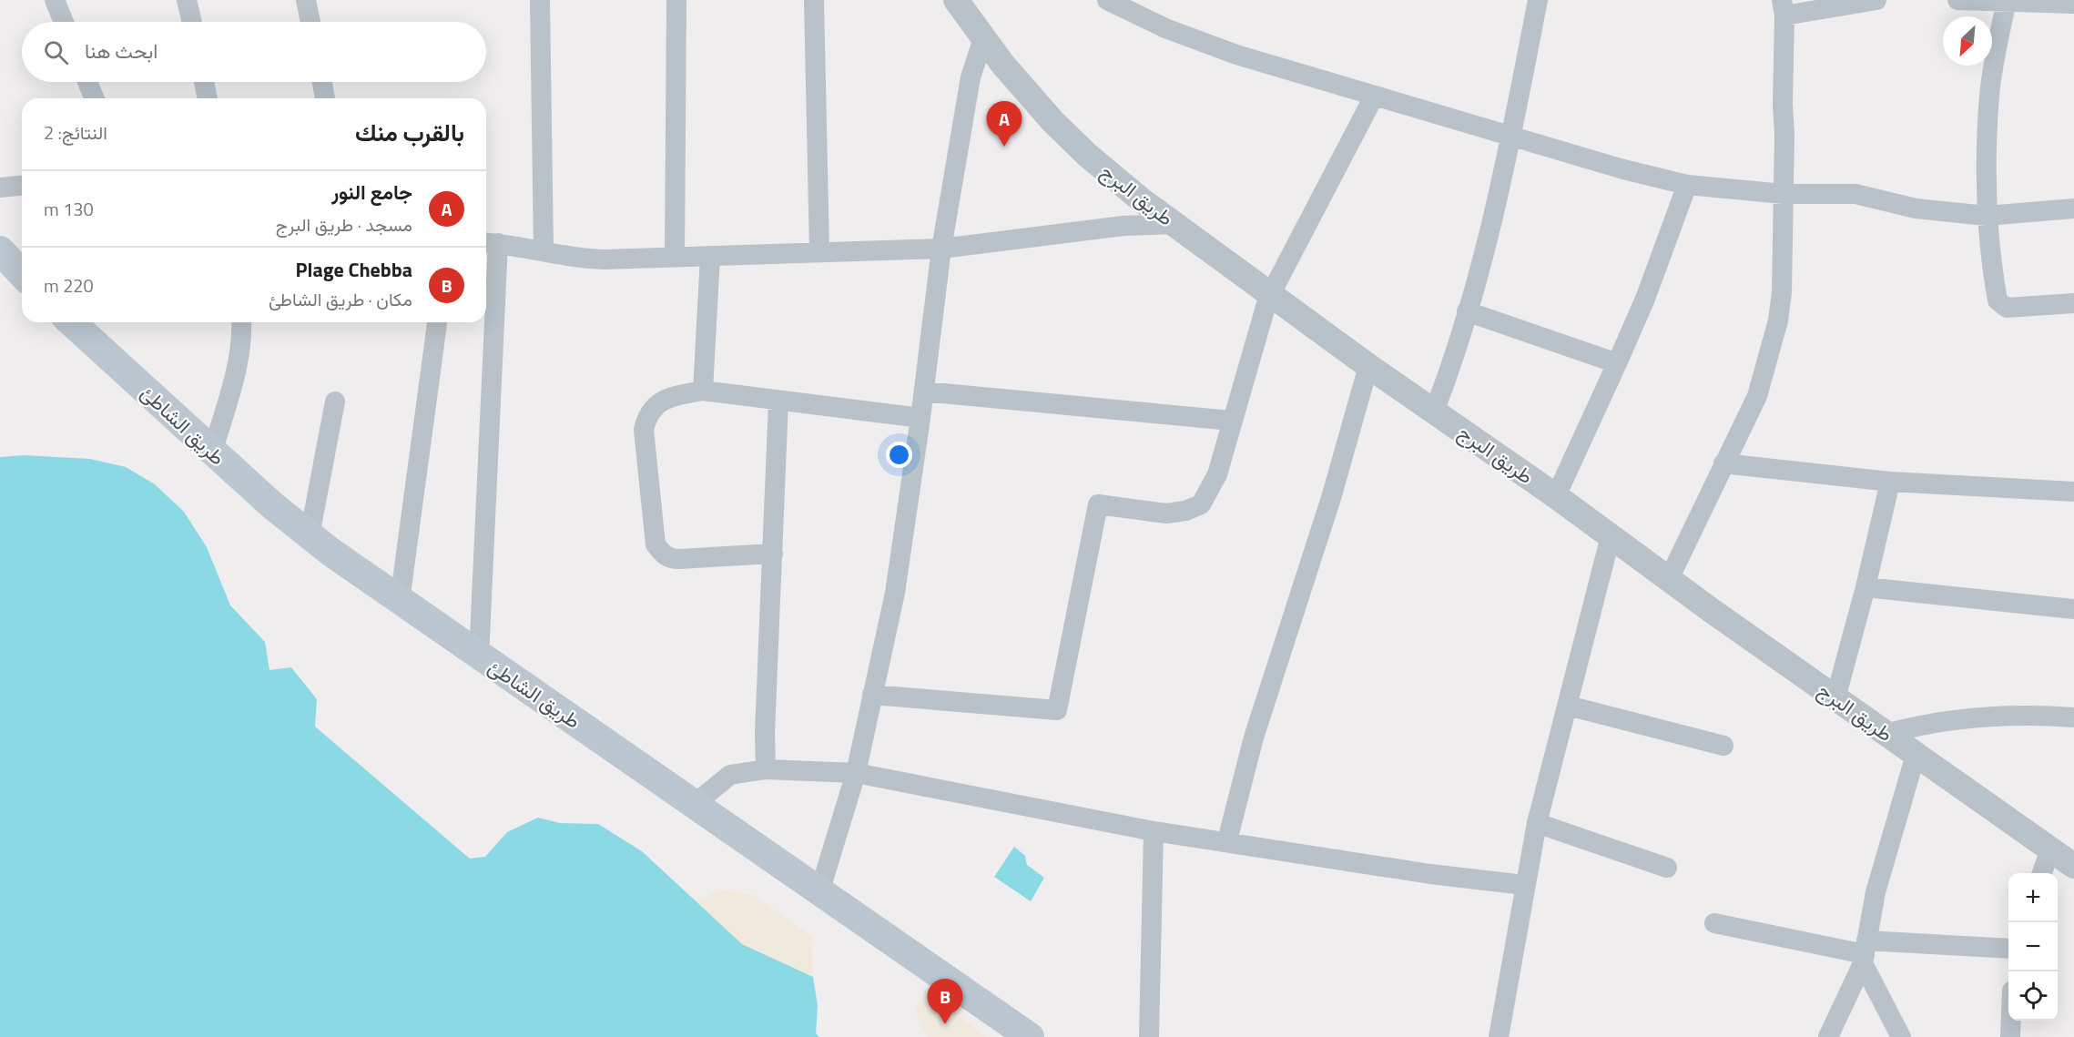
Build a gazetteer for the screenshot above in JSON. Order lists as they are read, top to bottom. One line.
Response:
{"streets":{"main road":["طريق الشاطئ"],"street":["طريق البرج"]},"north":"bottom left","page":{"search":"ابحث هنا","heading":["بالقرب منك","النتائج: 2"],"pins":["A","B"],"list":[{"mark":"A","name":"جامع النور","note":"مسجد · طريق البرج","value":"130 m"},{"mark":"B","name":"Plage Chebba","note":"مكان · طريق الشاطئ","value":"220 m"}],"map_buttons":["+","−"]}}
